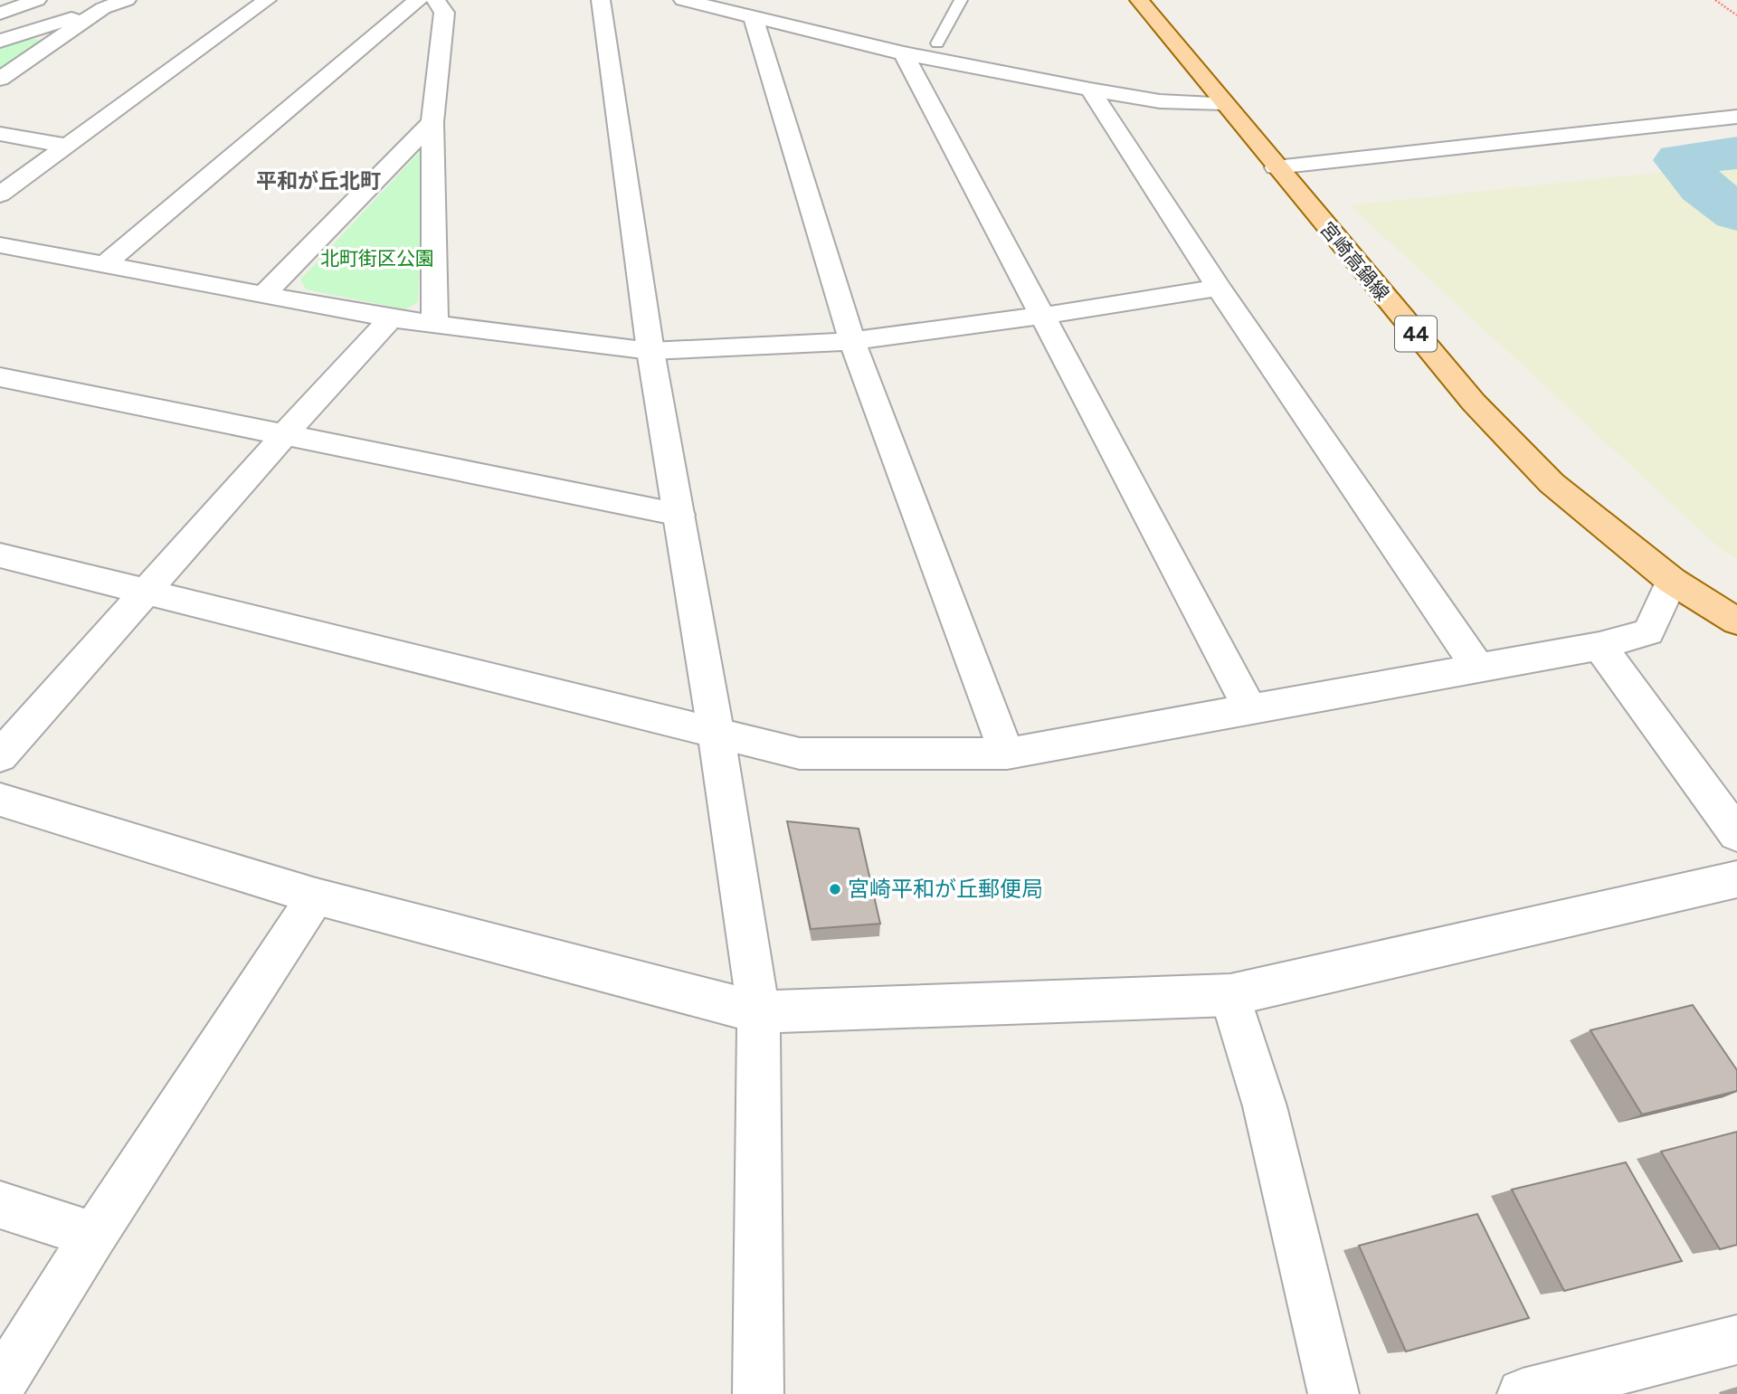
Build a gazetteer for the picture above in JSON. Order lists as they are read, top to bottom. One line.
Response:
{"streets":{"main road":["宮崎高鍋線","44"]},"districts":["平和が丘北町"],"parks":["北町街区公園"],"places":["宮崎平和が丘郵便局"]}
